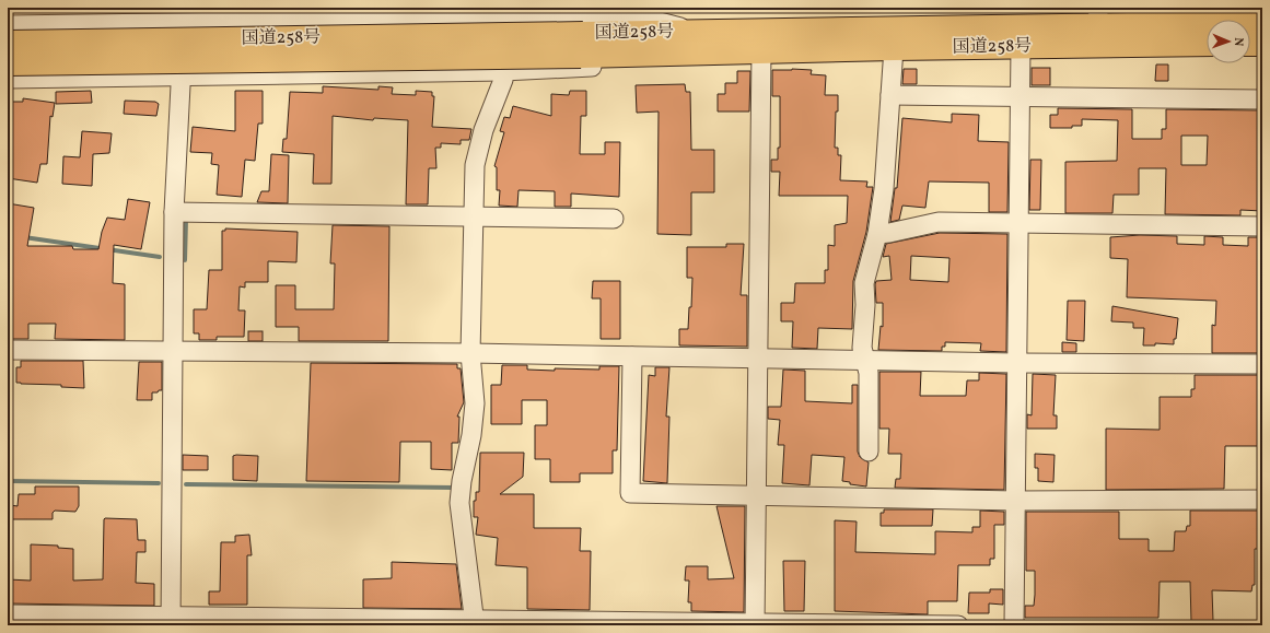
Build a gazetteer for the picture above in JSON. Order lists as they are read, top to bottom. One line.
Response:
{"streets":{"highway":["国道258号"]},"north":"right"}
